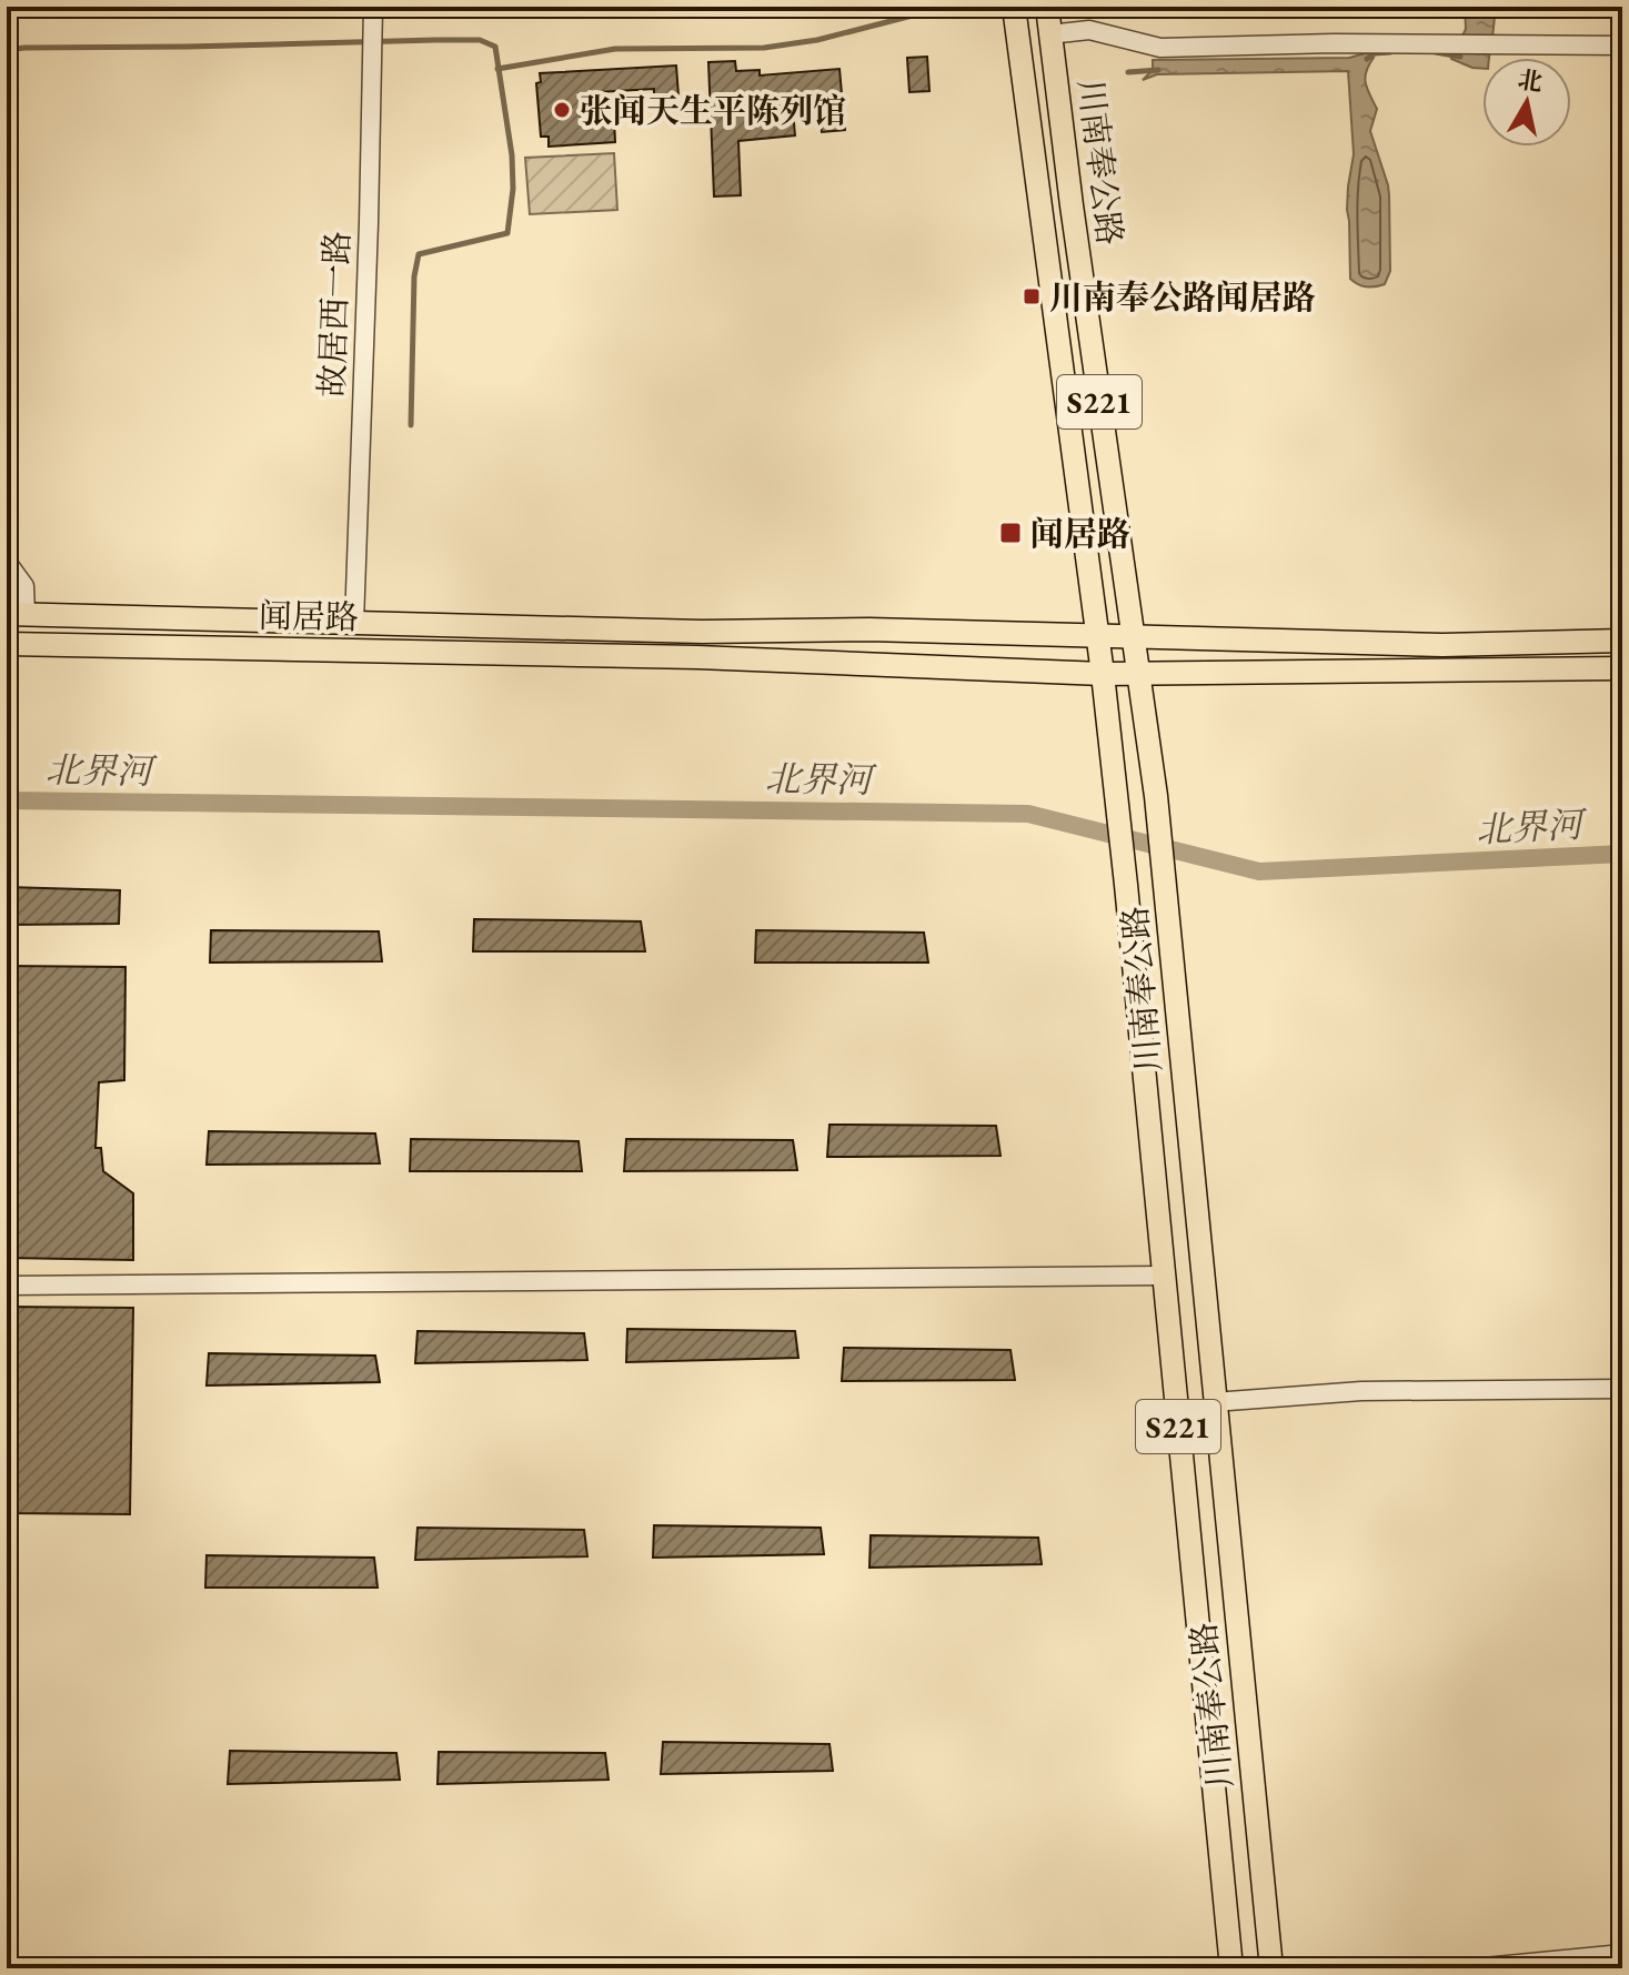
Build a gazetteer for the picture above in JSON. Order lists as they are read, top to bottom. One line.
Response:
{"streets":{"main road":["川南奉公路","S221","闻居路"],"street":["故居西一路"]},"crossings":[["川南奉公路","闻居路"]],"water":["北界河"],"places":{"other":["张闻天生平陈列馆"],"transit":["川南奉公路闻居路","闻居路"]},"north":"top"}
